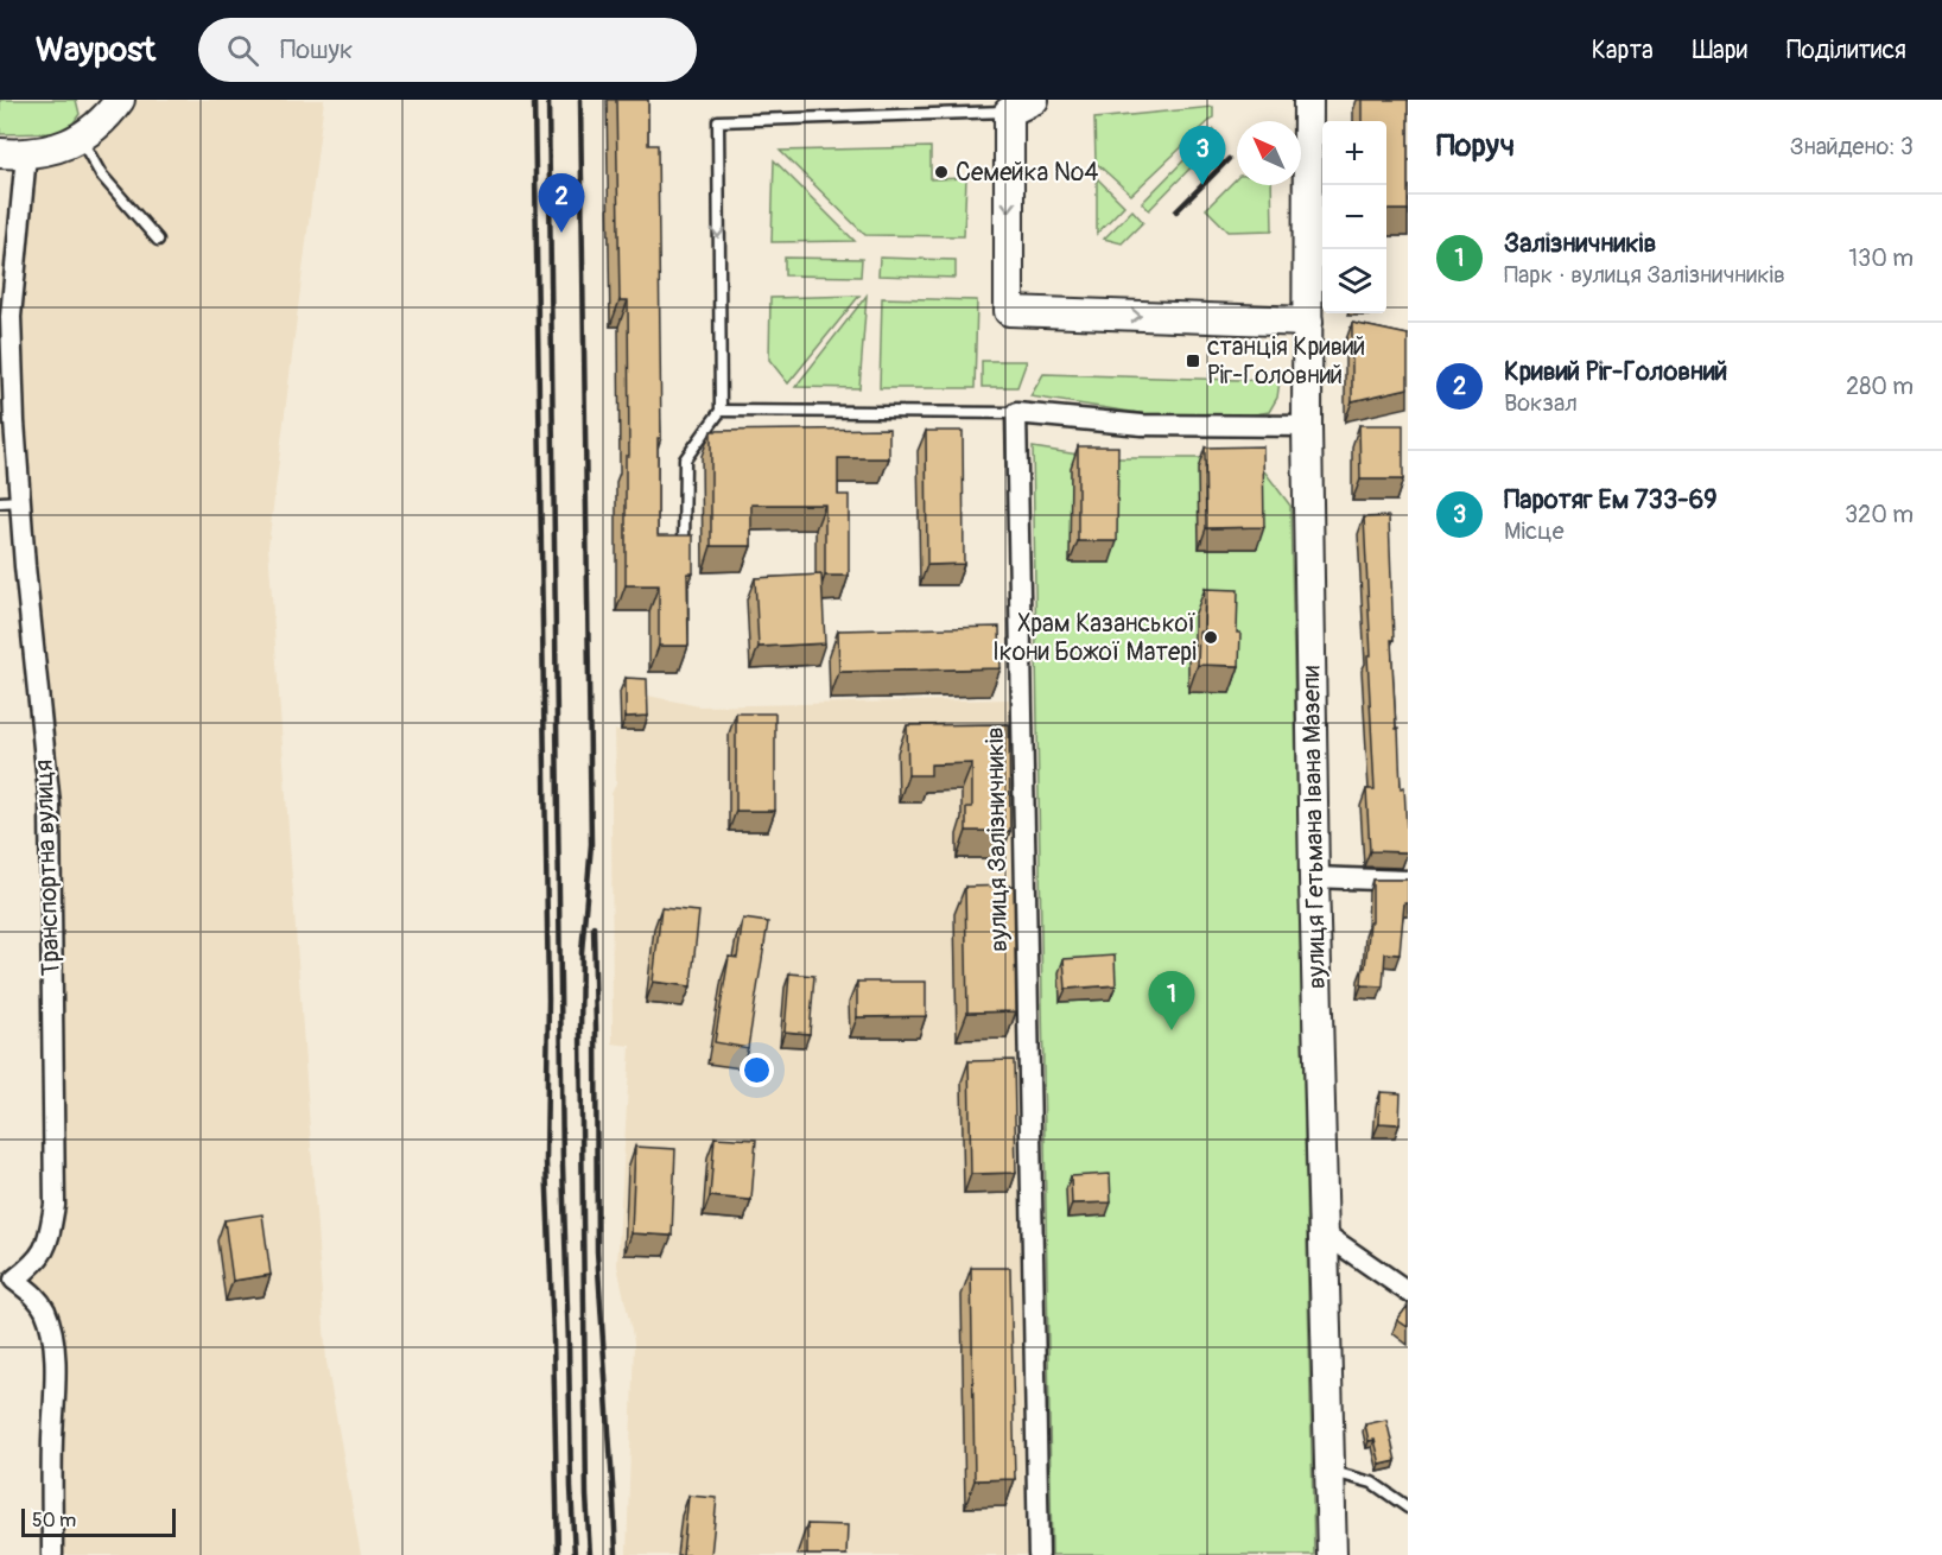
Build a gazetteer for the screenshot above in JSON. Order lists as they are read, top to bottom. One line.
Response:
{"streets":{"street":["вулиця Гетьмана Івана Мазепи","вулиця Залізничників","Транспортна вулиця"]},"places":{"other":["Семейка №4","Храм Казанської Ікони Божої Матері"],"transit":["станція Кривий Ріг-Головний"]},"scale_bar":"50 m","north":"top left","page":{"header":"Waypost","search":"Пошук","nav":["Карта","Шари","Поділитися"],"heading":["Поруч","Знайдено: 3"],"map_buttons":["+","−"],"pins":["3","2","1"],"list":[{"mark":"1","name":"Залізничників","note":"Парк · вулиця Залізничників","value":"130 m"},{"mark":"2","name":"Кривий Ріг-Головний","note":"Вокзал","value":"280 m"},{"mark":"3","name":"Паротяг Ем 733-69","note":"Місце","value":"320 m"}],"scale":"50 m"}}
